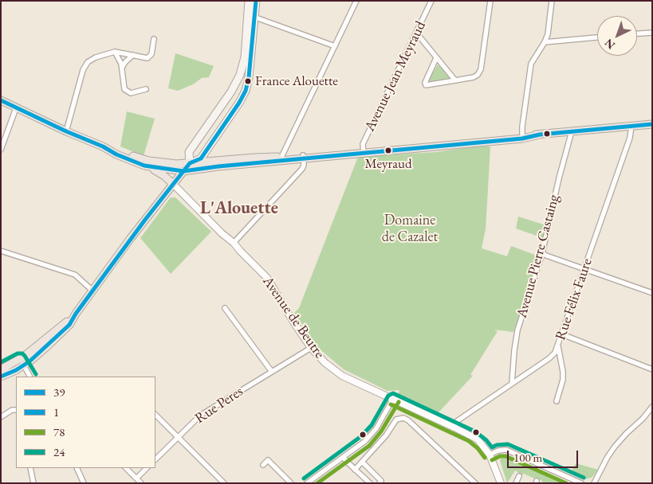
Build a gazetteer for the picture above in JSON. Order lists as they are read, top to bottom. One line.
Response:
{"streets":{"street":["Avenue Jean Meyraud","Avenue Pierre Castaing","Rue Félix Faure","Avenue de Beutre","Rue Peres"]},"crossings":[["Avenue Pierre Castaing","Rue Félix Faure"],["Rue Félix Faure","Avenue de Beutre"],["Avenue de Beutre","Rue Peres"]],"districts":["L'Alouette"],"parks":["Domaine de Cazalet"],"places":["France Alouette","Meyraud"],"lines":["transit line 39","transit line 1","transit line 24","transit line 78"],"legend":["39","1","78","24"],"scale_bar":"100 m","north":"bottom left"}
